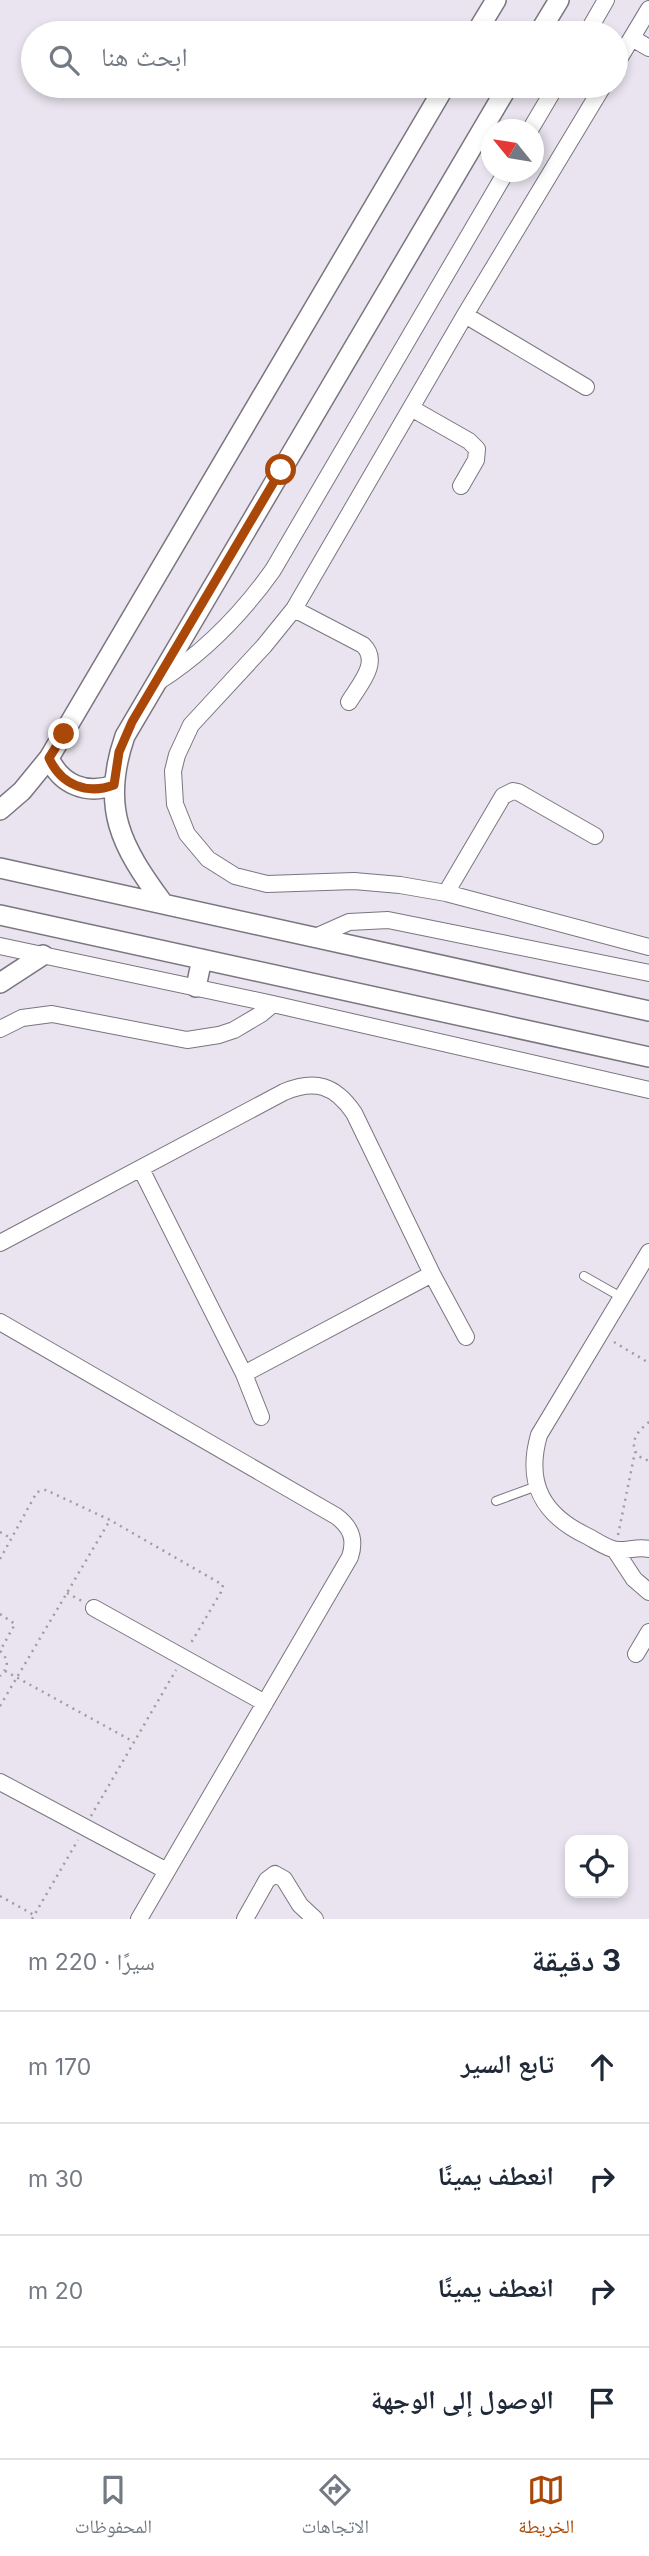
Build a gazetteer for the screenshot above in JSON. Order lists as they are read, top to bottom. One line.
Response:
{"north":"top left","page":{"search":"ابحث هنا","heading":["3 دقيقة","سيرًا · 220 m"],"list":[["تابع السير","170 m"],["انعطف يمينًا","30 m"],["انعطف يمينًا","20 m"],"الوصول إلى الوجهة"],"nav":["الخريطة","الاتجاهات","المحفوظات"]}}
